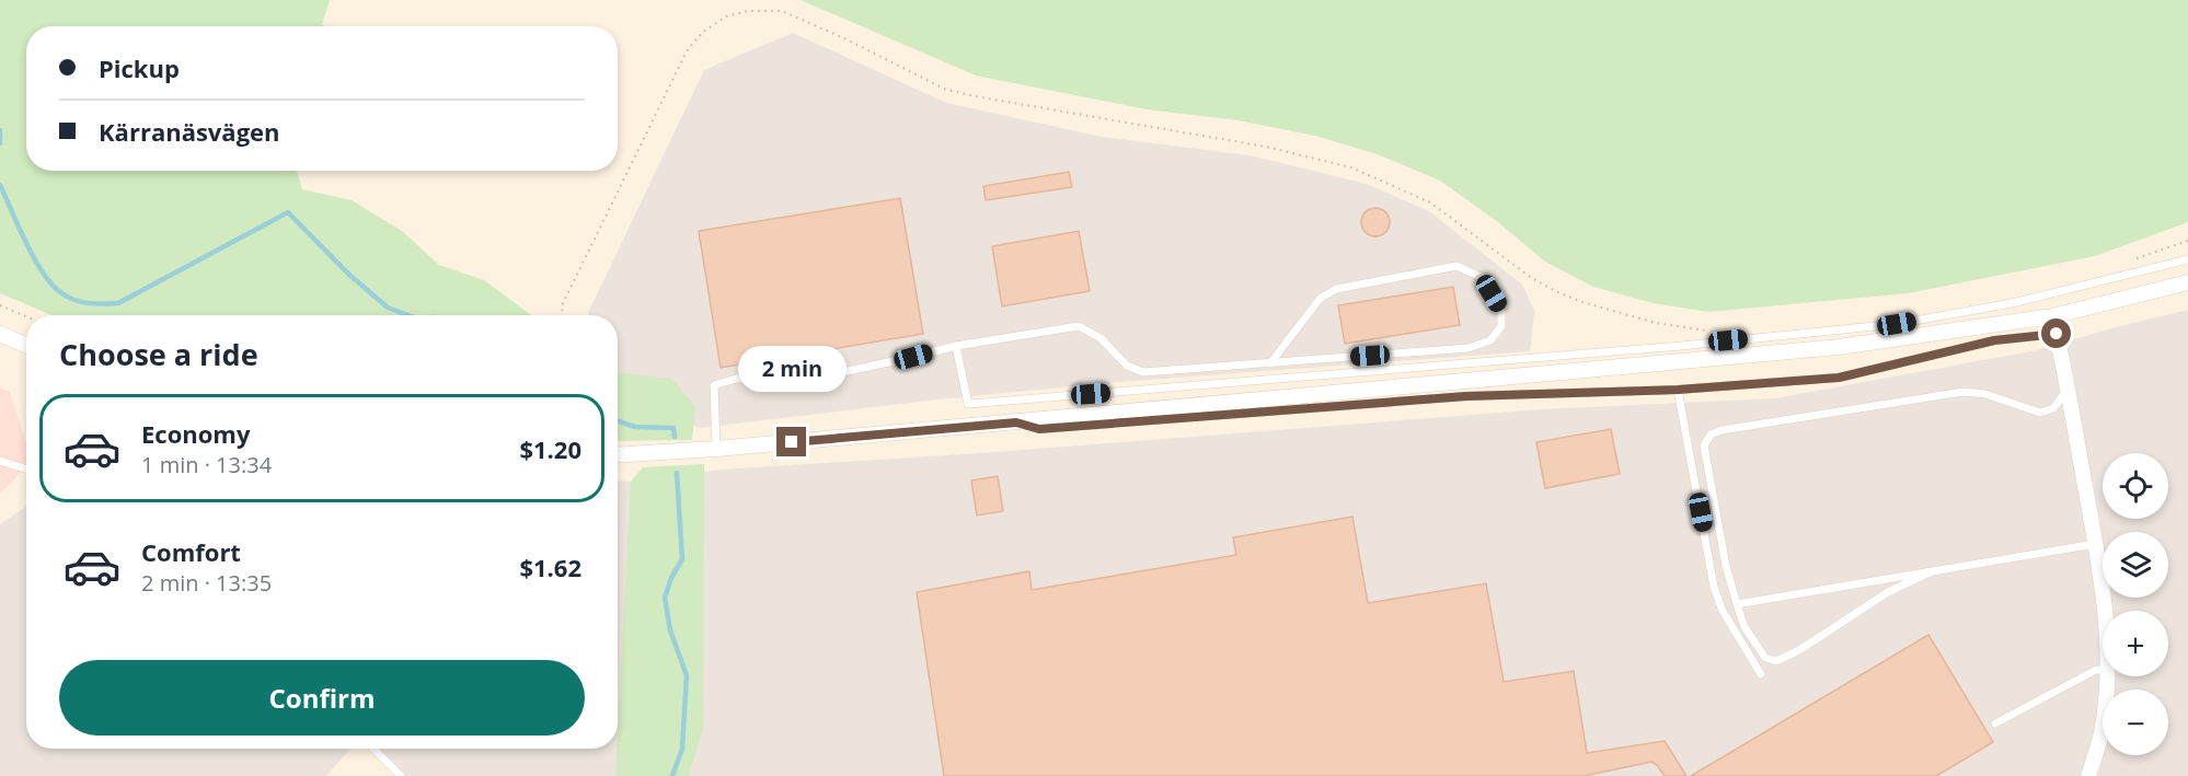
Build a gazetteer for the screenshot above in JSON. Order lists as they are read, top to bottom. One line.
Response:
{"page":{"banner":["Pickup","Kärranäsvägen"],"heading":"Choose a ride","bubble":"2 min","list":[{"name":"Economy","note":"1 min · 13:34","value":"$1.20"},{"name":"Comfort","note":"2 min · 13:35","value":"$1.62"}],"map_buttons":["+","−"],"buttons":"Confirm"}}
